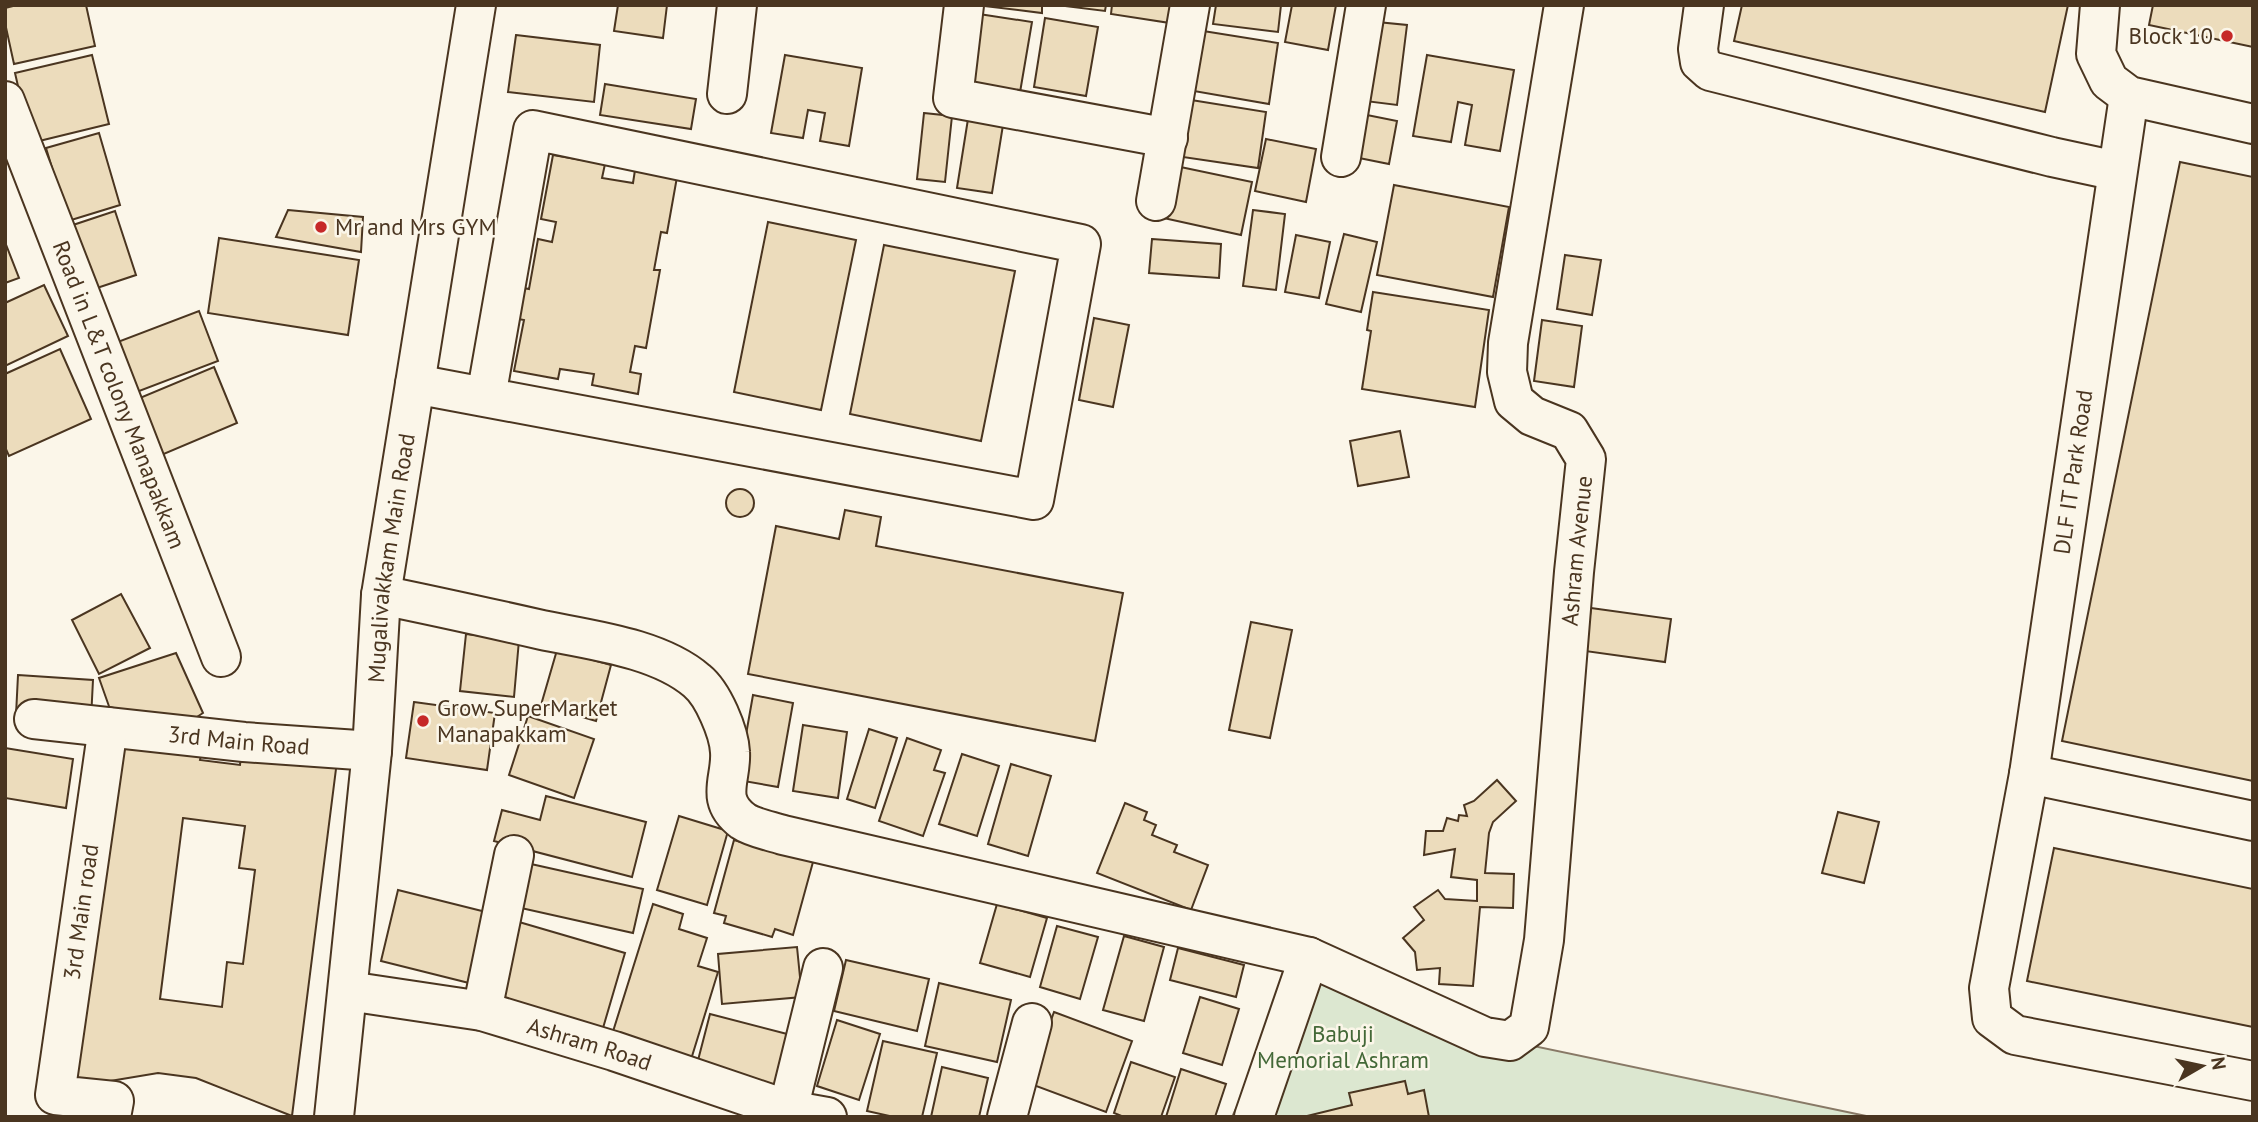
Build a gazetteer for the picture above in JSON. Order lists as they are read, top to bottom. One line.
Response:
{"streets":{"street":["Road in L&T colony Manapakkam","DLF IT Park Road","Ashram Avenue","Mugalivakkam Main Road","3rd Main Road","3rd Main road","Ashram Road"]},"crossings":[["Mugalivakkam Main Road","3rd Main Road"],["Mugalivakkam Main Road","Ashram Road"],["3rd Main Road","3rd Main road"]],"parks":["Babuji Memorial Ashram"],"places":["Block 10","Mr and Mrs GYM","Grow SuperMarket Manapakkam"],"north":"right"}
